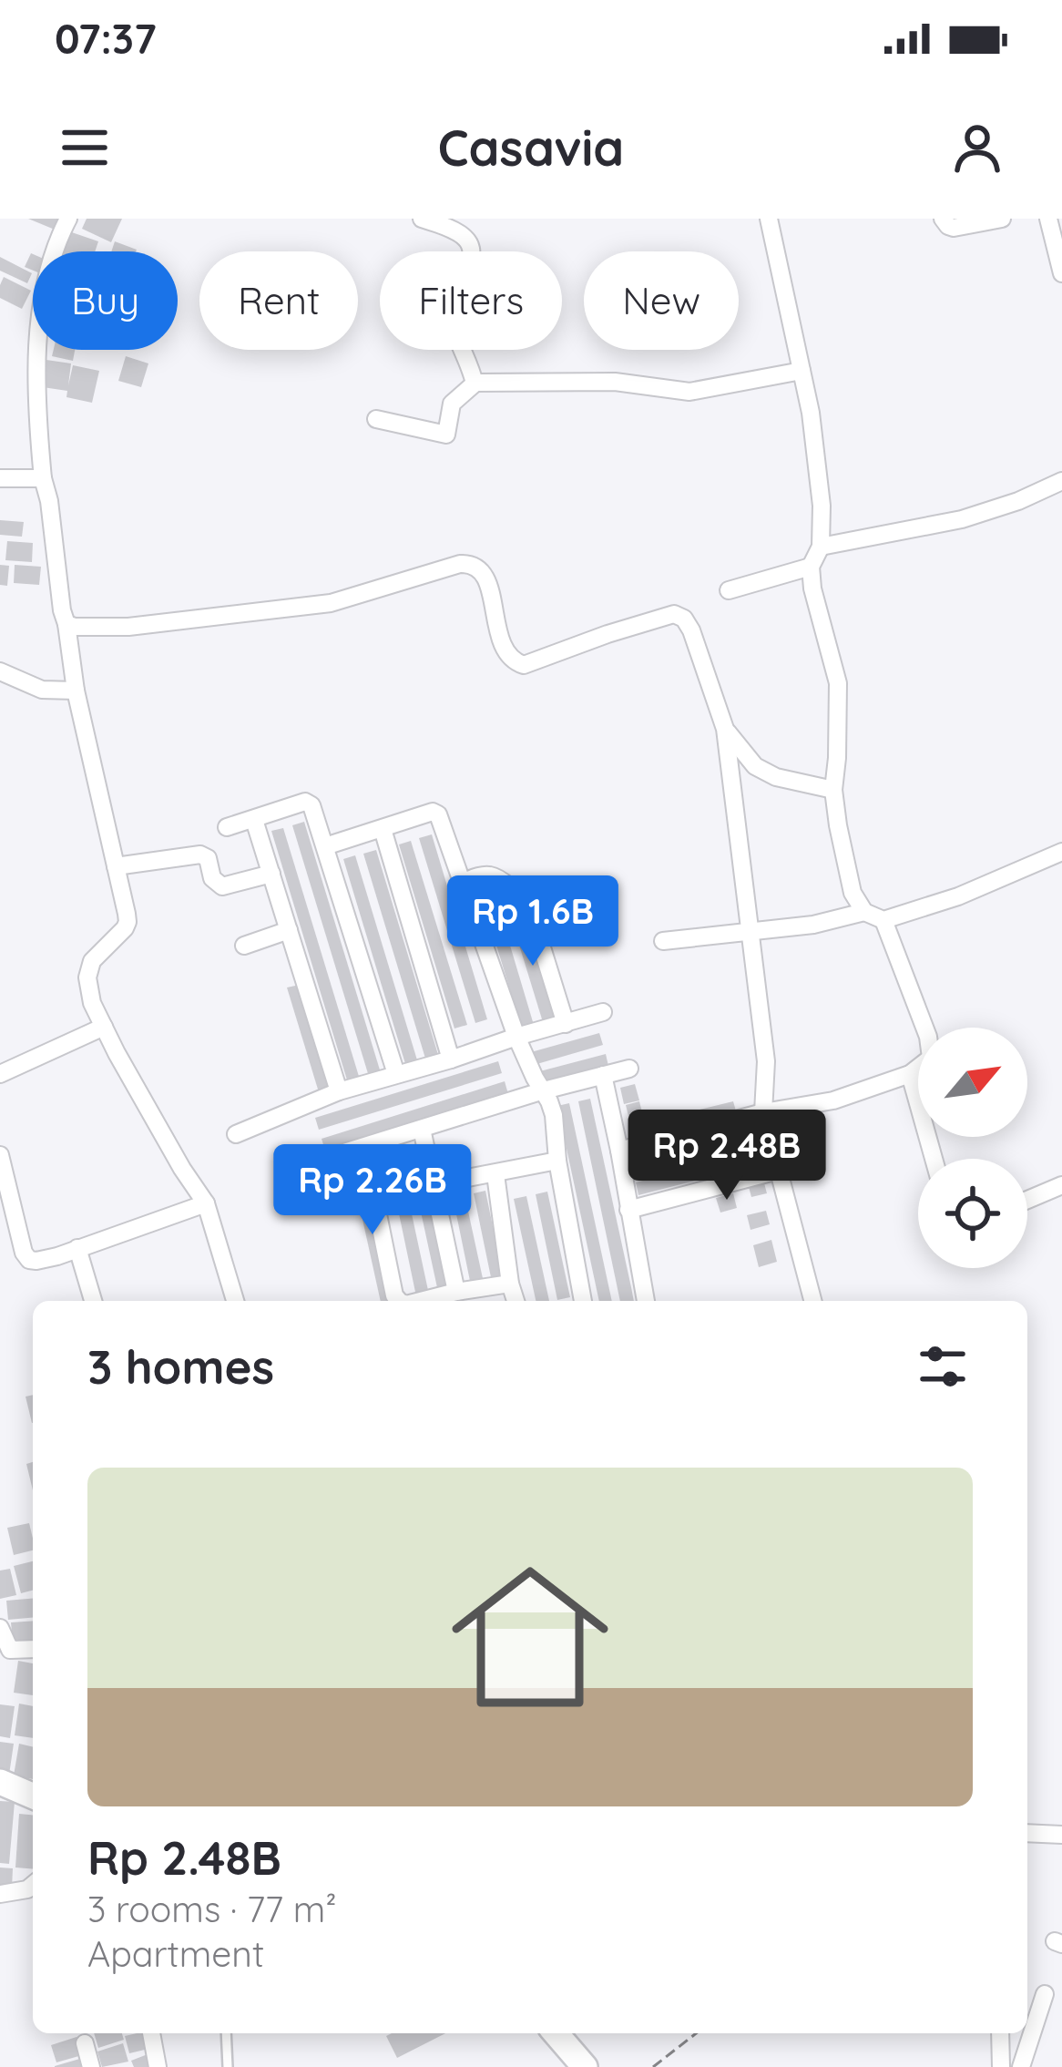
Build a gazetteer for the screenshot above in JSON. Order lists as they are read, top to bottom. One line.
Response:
{"north":"top right","page":{"status":"07:37","header":"Casavia","chip":["Buy","Rent","Filters","New"],"price":["Rp 1.6B","Rp 2.48B","Rp 2.26B"],"heading":"3 homes","list":[{"name":"Rp 2.48B","note":"3 rooms · 77 m² · Apartment"}]}}
